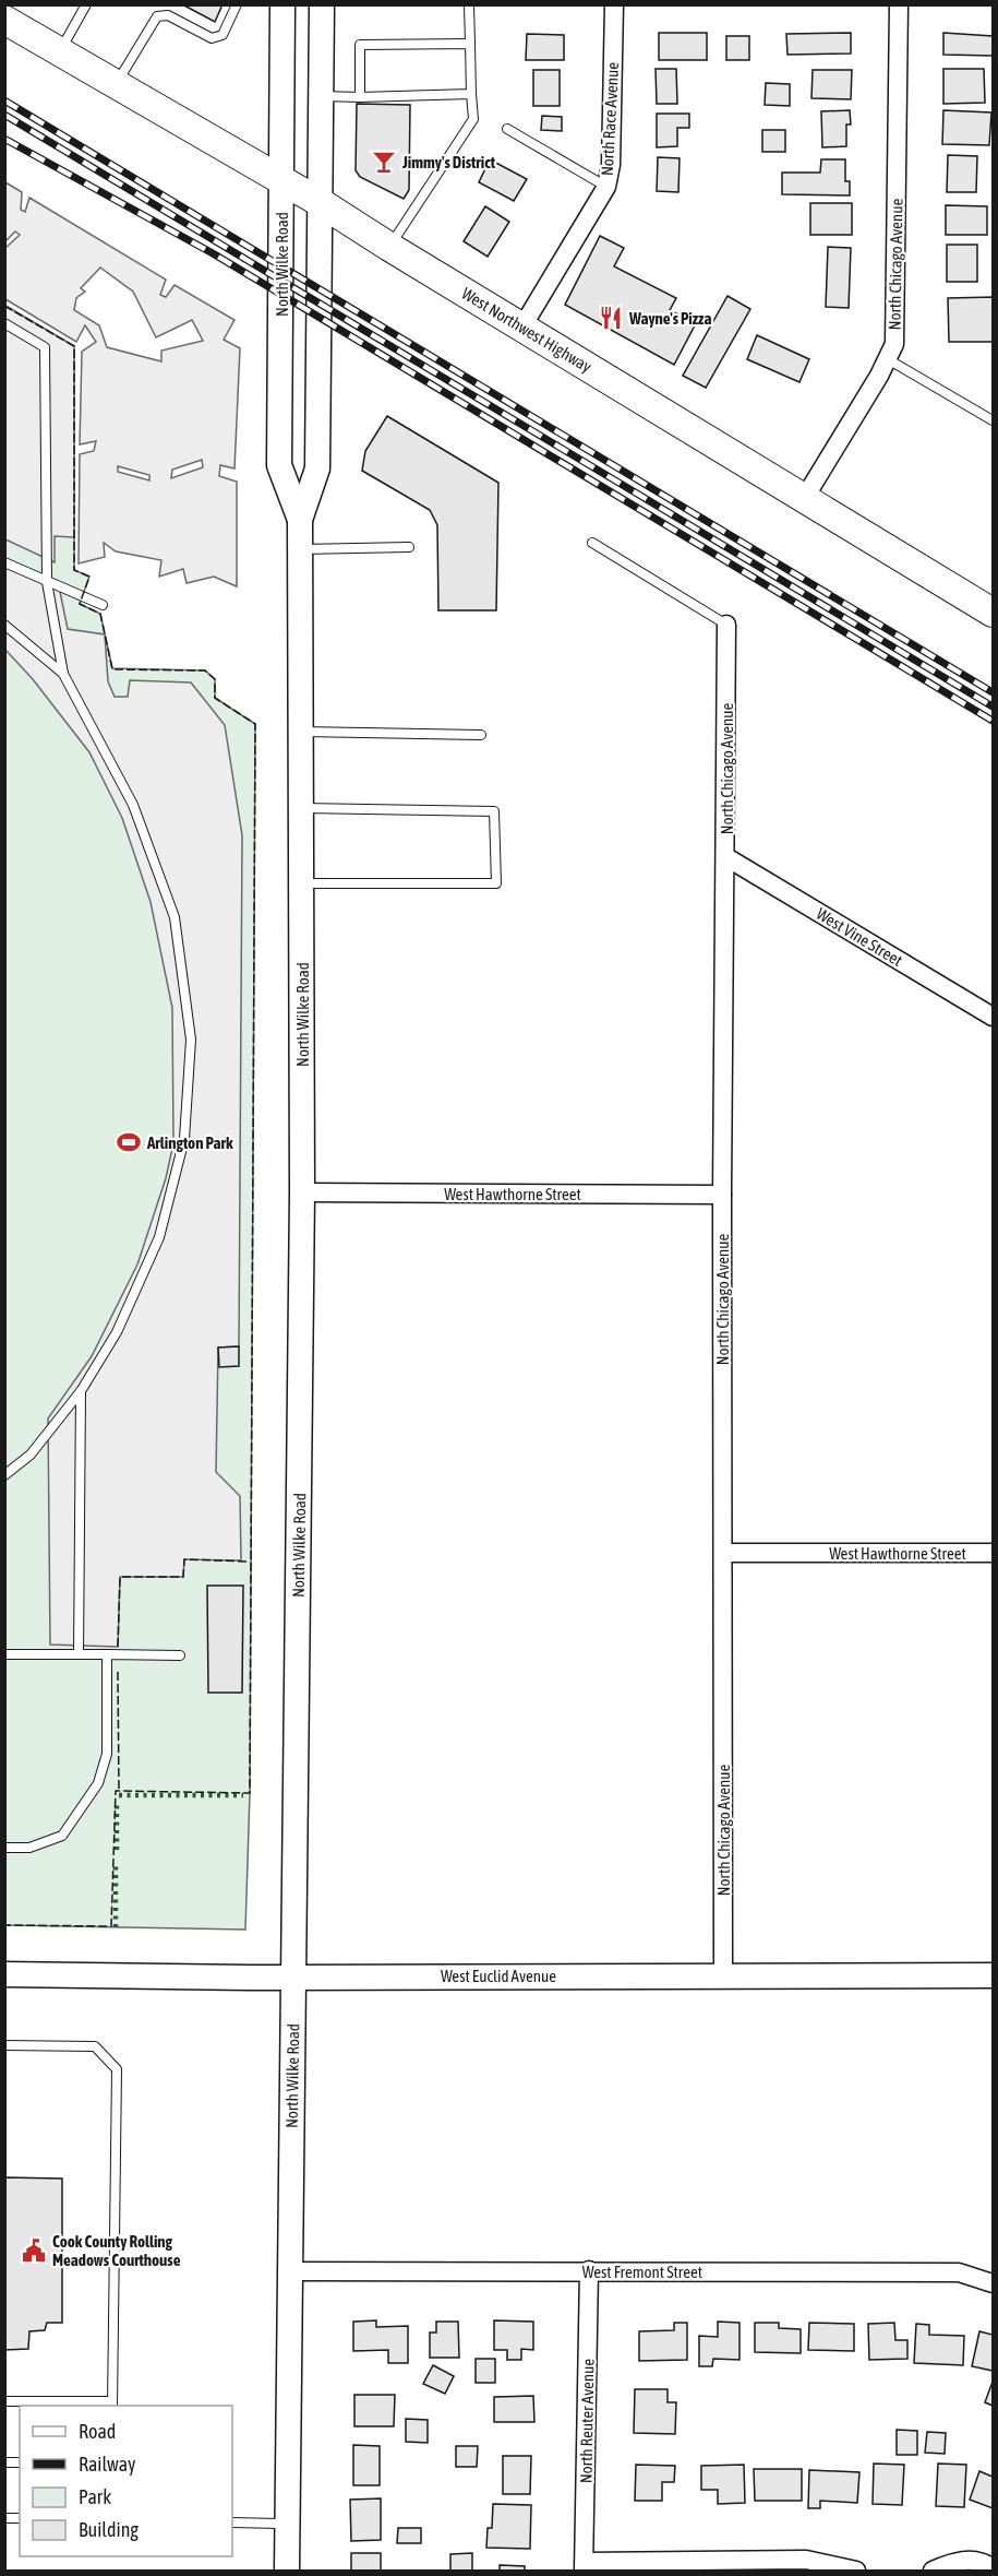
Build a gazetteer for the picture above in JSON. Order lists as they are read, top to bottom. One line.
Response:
{"streets":{"main road":["North Wilke Road","West Northwest Highway","West Euclid Avenue"],"street":["North Race Avenue","North Chicago Avenue","West Vine Street","West Hawthorne Street","West Fremont Street","North Reuter Avenue"]},"crossings":[["North Race Avenue","West Northwest Highway"],["North Wilke Road","West Northwest Highway"],["North Wilke Road","West Hawthorne Street"],["North Wilke Road","West Euclid Avenue"],["North Wilke Road","West Fremont Street"],["North Chicago Avenue","West Northwest Highway"],["North Chicago Avenue","West Vine Street"],["North Chicago Avenue","West Hawthorne Street"],["North Chicago Avenue","West Euclid Avenue"],["West Fremont Street","North Reuter Avenue"]],"places":{"bar":["Jimmy's District"],"restaurant":["Wayne's Pizza"],"sports":["Arlington Park"],"public building":["Cook County Rolling Meadows Courthouse"]},"legend":["Road","Railway","Park","Building"]}
